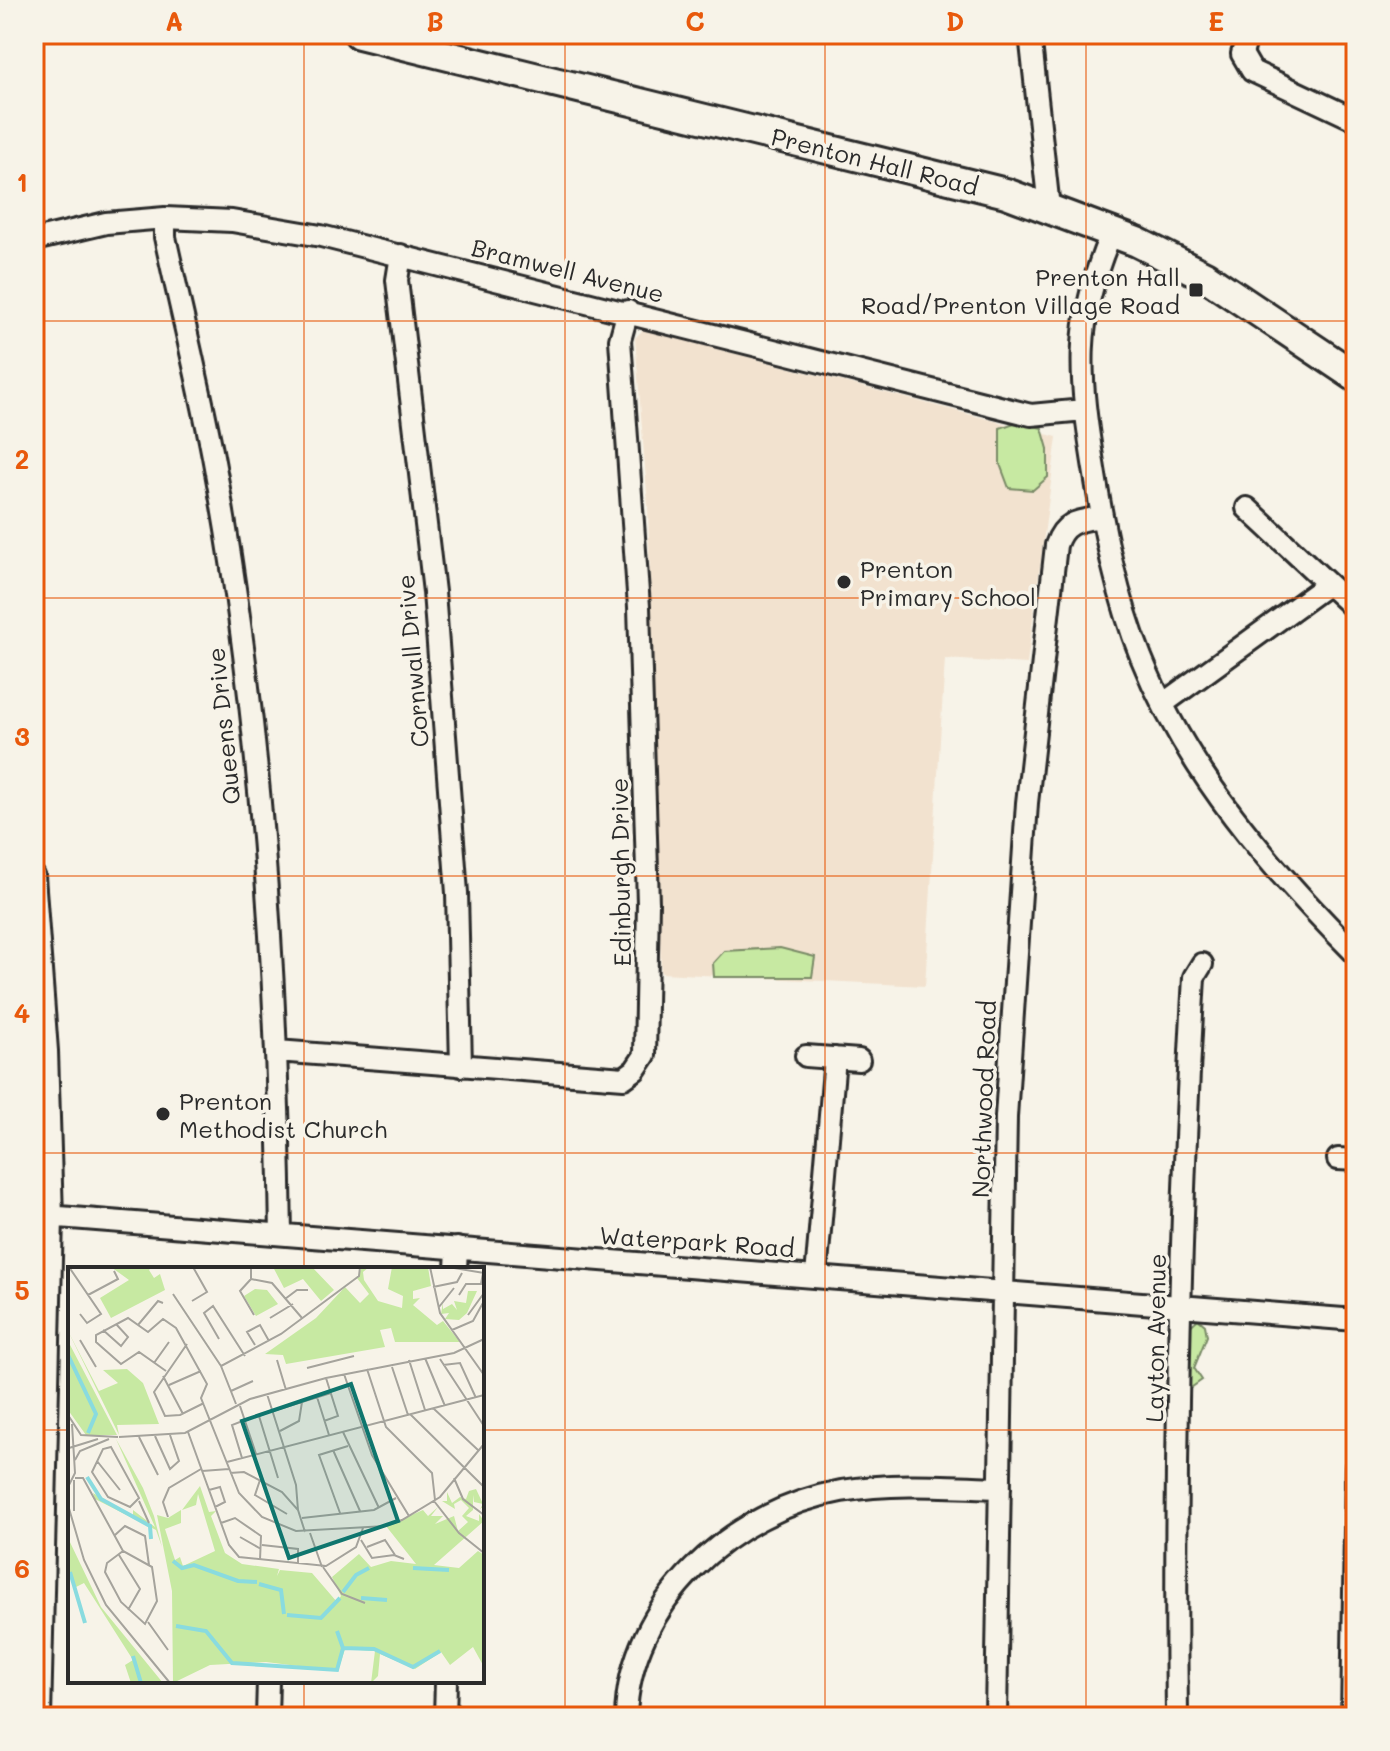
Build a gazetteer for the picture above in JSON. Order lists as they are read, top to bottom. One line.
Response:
{"streets":{"street":["Prenton Hall Road","Bramwell Avenue","Cornwall Drive","Queens Drive","Edinburgh Drive","Northwood Road","Waterpark Road","Layton Avenue"]},"crossings":[["Bramwell Avenue","Cornwall Drive"],["Bramwell Avenue","Queens Drive"],["Bramwell Avenue","Edinburgh Drive"],["Cornwall Drive","Edinburgh Drive"],["Queens Drive","Edinburgh Drive"],["Queens Drive","Waterpark Road"],["Northwood Road","Waterpark Road"],["Waterpark Road","Layton Avenue"]],"places":{"transit":["Prenton Hall Road/Prenton Village Road"],"other":["Prenton Primary School","Prenton Methodist Church"]},"grid":{"columns":["A","B","C","D","E"],"rows":["1","2","3","4","5","6"]}}
